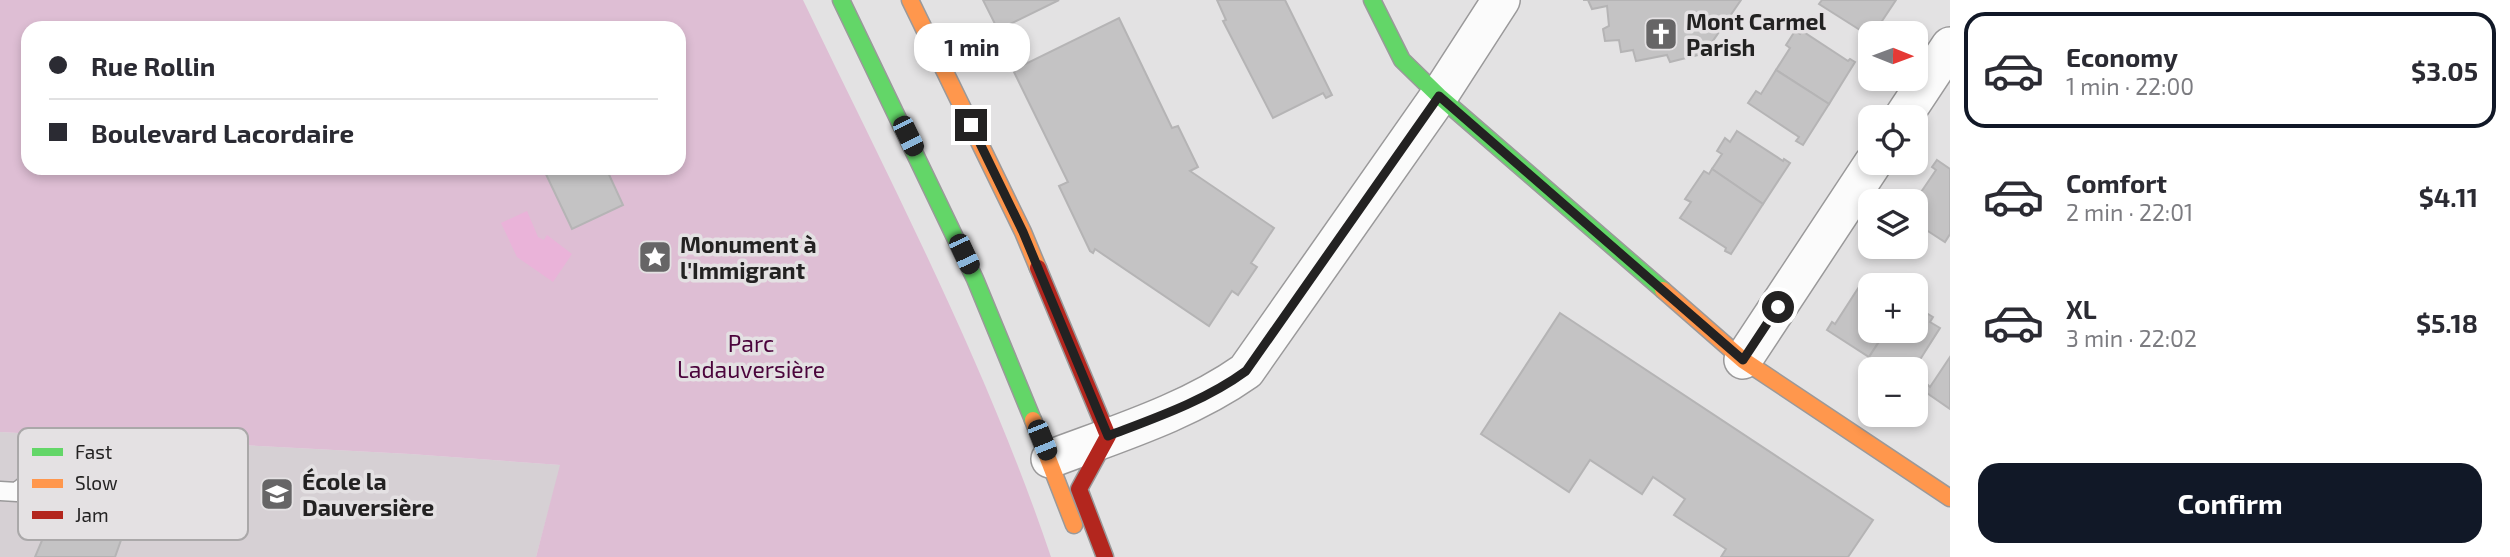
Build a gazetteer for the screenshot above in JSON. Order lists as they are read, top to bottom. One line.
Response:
{"parks":["Parc Ladauversière"],"places":{"church":["Mont Carmel Parish"],"place":["Monument à l'Immigrant"],"school or university":["École la Dauversière"]},"legend":["Fast","Slow","Jam"],"north":"right","page":{"list":[{"name":"Economy","note":"1 min · 22:00","value":"$3.05"},{"name":"Comfort","note":"2 min · 22:01","value":"$4.11"},{"name":"XL","note":"3 min · 22:02","value":"$5.18"}],"map_buttons":["+","−"],"banner":["Rue Rollin","Boulevard Lacordaire"],"bubble":"1 min","buttons":"Confirm"}}
